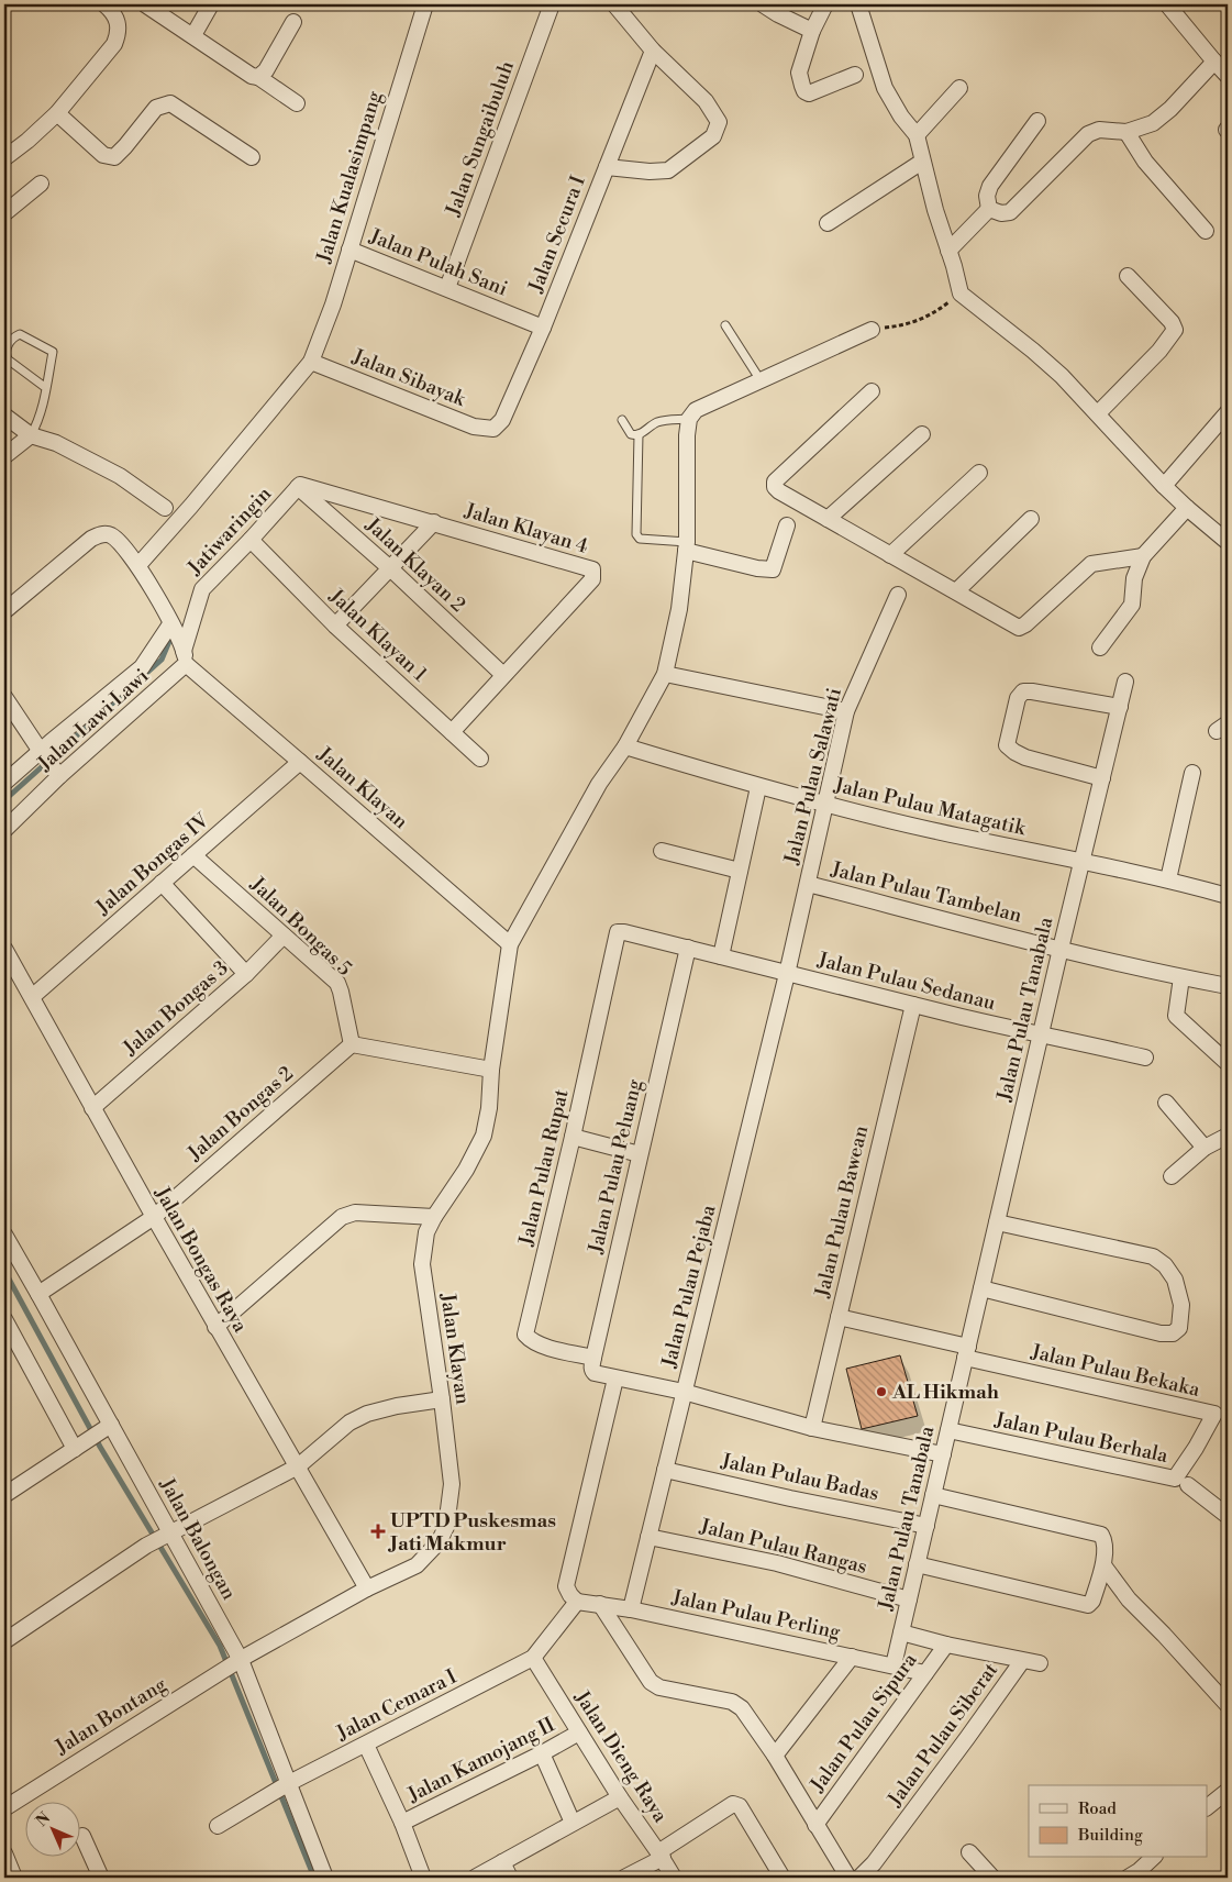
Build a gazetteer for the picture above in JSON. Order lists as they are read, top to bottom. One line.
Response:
{"streets":{"street":["Jalan Sungaibuluh","Jalan Kualasimpang","Jalan Secura I","Jalan Pulah Sani","Jalan Sibayak","Jalan Klayan 4","Jatiwaringin","Jalan Klayan 2","Jalan Klayan 1","Jalan Lawi Lawi","Jalan Pulau Salawati","Jalan Klayan","Jalan Pulau Matagatik","Jalan Bongas IV","Jalan Pulau Tambelan","Jalan Bongas 5","Jalan Pulau Sedanau","Jalan Bongas 3","Jalan Pulau Tanabala","Jalan Bongas 2","Jalan Pulau Peluang","Jalan Pulau Rupat","Jalan Pulau Bawean","Jalan Bongas Raya","Jalan Pulau Pejaba","Jalan Pulau Bekaka","Jalan Pulau Berhala","Jalan Pulau Badas","Jalan Balongan","Jalan Pulau Rangas","Jalan Pulau Perling","Jalan Cemara I","Jalan Bontang","Jalan Pulau Sipura","Jalan Pulau Siberat","Jalan Dieng Raya","Jalan Kamojang II"]},"crossings":[["Jalan Sungaibuluh","Jalan Pulah Sani"],["Jalan Kualasimpang","Jalan Pulah Sani"],["Jalan Kualasimpang","Jalan Sibayak"],["Jalan Secura I","Jalan Pulah Sani"],["Jalan Secura I","Jalan Sibayak"],["Jalan Klayan 4","Jatiwaringin"],["Jalan Klayan 4","Jalan Klayan 2"],["Jalan Klayan 4","Jalan Klayan 1"],["Jatiwaringin","Jalan Klayan 2"],["Jatiwaringin","Jalan Klayan 1"],["Jatiwaringin","Jalan Lawi Lawi"],["Jatiwaringin","Jalan Klayan"],["Jalan Lawi Lawi","Jalan Klayan"],["Jalan Pulau Salawati","Jalan Pulau Matagatik"],["Jalan Pulau Salawati","Jalan Pulau Tambelan"],["Jalan Pulau Salawati","Jalan Pulau Sedanau"],["Jalan Pulau Salawati","Jalan Pulau Pejaba"],["Jalan Klayan","Jalan Pulau Matagatik"],["Jalan Klayan","Jalan Bongas IV"],["Jalan Klayan","Jalan Bongas Raya"],["Jalan Klayan","Jalan Balongan"],["Jalan Klayan","Jalan Bontang"],["Jalan Pulau Matagatik","Jalan Pulau Tanabala"],["Jalan Bongas IV","Jalan Bongas 5"],["Jalan Bongas IV","Jalan Bongas Raya"],["Jalan Pulau Tambelan","Jalan Pulau Tanabala"],["Jalan Bongas 5","Jalan Bongas 3"],["Jalan Bongas 5","Jalan Bongas 2"],["Jalan Pulau Sedanau","Jalan Pulau Tanabala"],["Jalan Pulau Sedanau","Jalan Pulau Peluang"],["Jalan Pulau Sedanau","Jalan Pulau Rupat"],["Jalan Pulau Sedanau","Jalan Pulau Bawean"],["Jalan Pulau Sedanau","Jalan Pulau Pejaba"],["Jalan Bongas 3","Jalan Bongas Raya"],["Jalan Pulau Tanabala","Jalan Pulau Bekaka"],["Jalan Pulau Tanabala","Jalan Pulau Berhala"],["Jalan Pulau Tanabala","Jalan Pulau Badas"],["Jalan Pulau Tanabala","Jalan Pulau Rangas"],["Jalan Pulau Tanabala","Jalan Pulau Perling"],["Jalan Pulau Tanabala","Jalan Pulau Siberat"],["Jalan Bongas 2","Jalan Bongas Raya"],["Jalan Bongas 2","Jalan Balongan"],["Jalan Pulau Peluang","Jalan Pulau Rupat"],["Jalan Pulau Pejaba","Jalan Pulau Badas"],["Jalan Pulau Pejaba","Jalan Pulau Rangas"],["Jalan Pulau Pejaba","Jalan Pulau Perling"],["Jalan Pulau Bekaka","Jalan Pulau Berhala"],["Jalan Balongan","Jalan Cemara I"],["Jalan Balongan","Jalan Bontang"],["Jalan Pulau Perling","Jalan Cemara I"],["Jalan Pulau Perling","Jalan Pulau Sipura"],["Jalan Cemara I","Jalan Dieng Raya"],["Jalan Pulau Sipura","Jalan Pulau Siberat"],["Jalan Dieng Raya","Jalan Kamojang II"]],"places":{"other":["AL Hikmah"],"health":["UPTD Puskesmas Jati Makmur"]},"legend":["Road","Building"],"north":"top left"}
